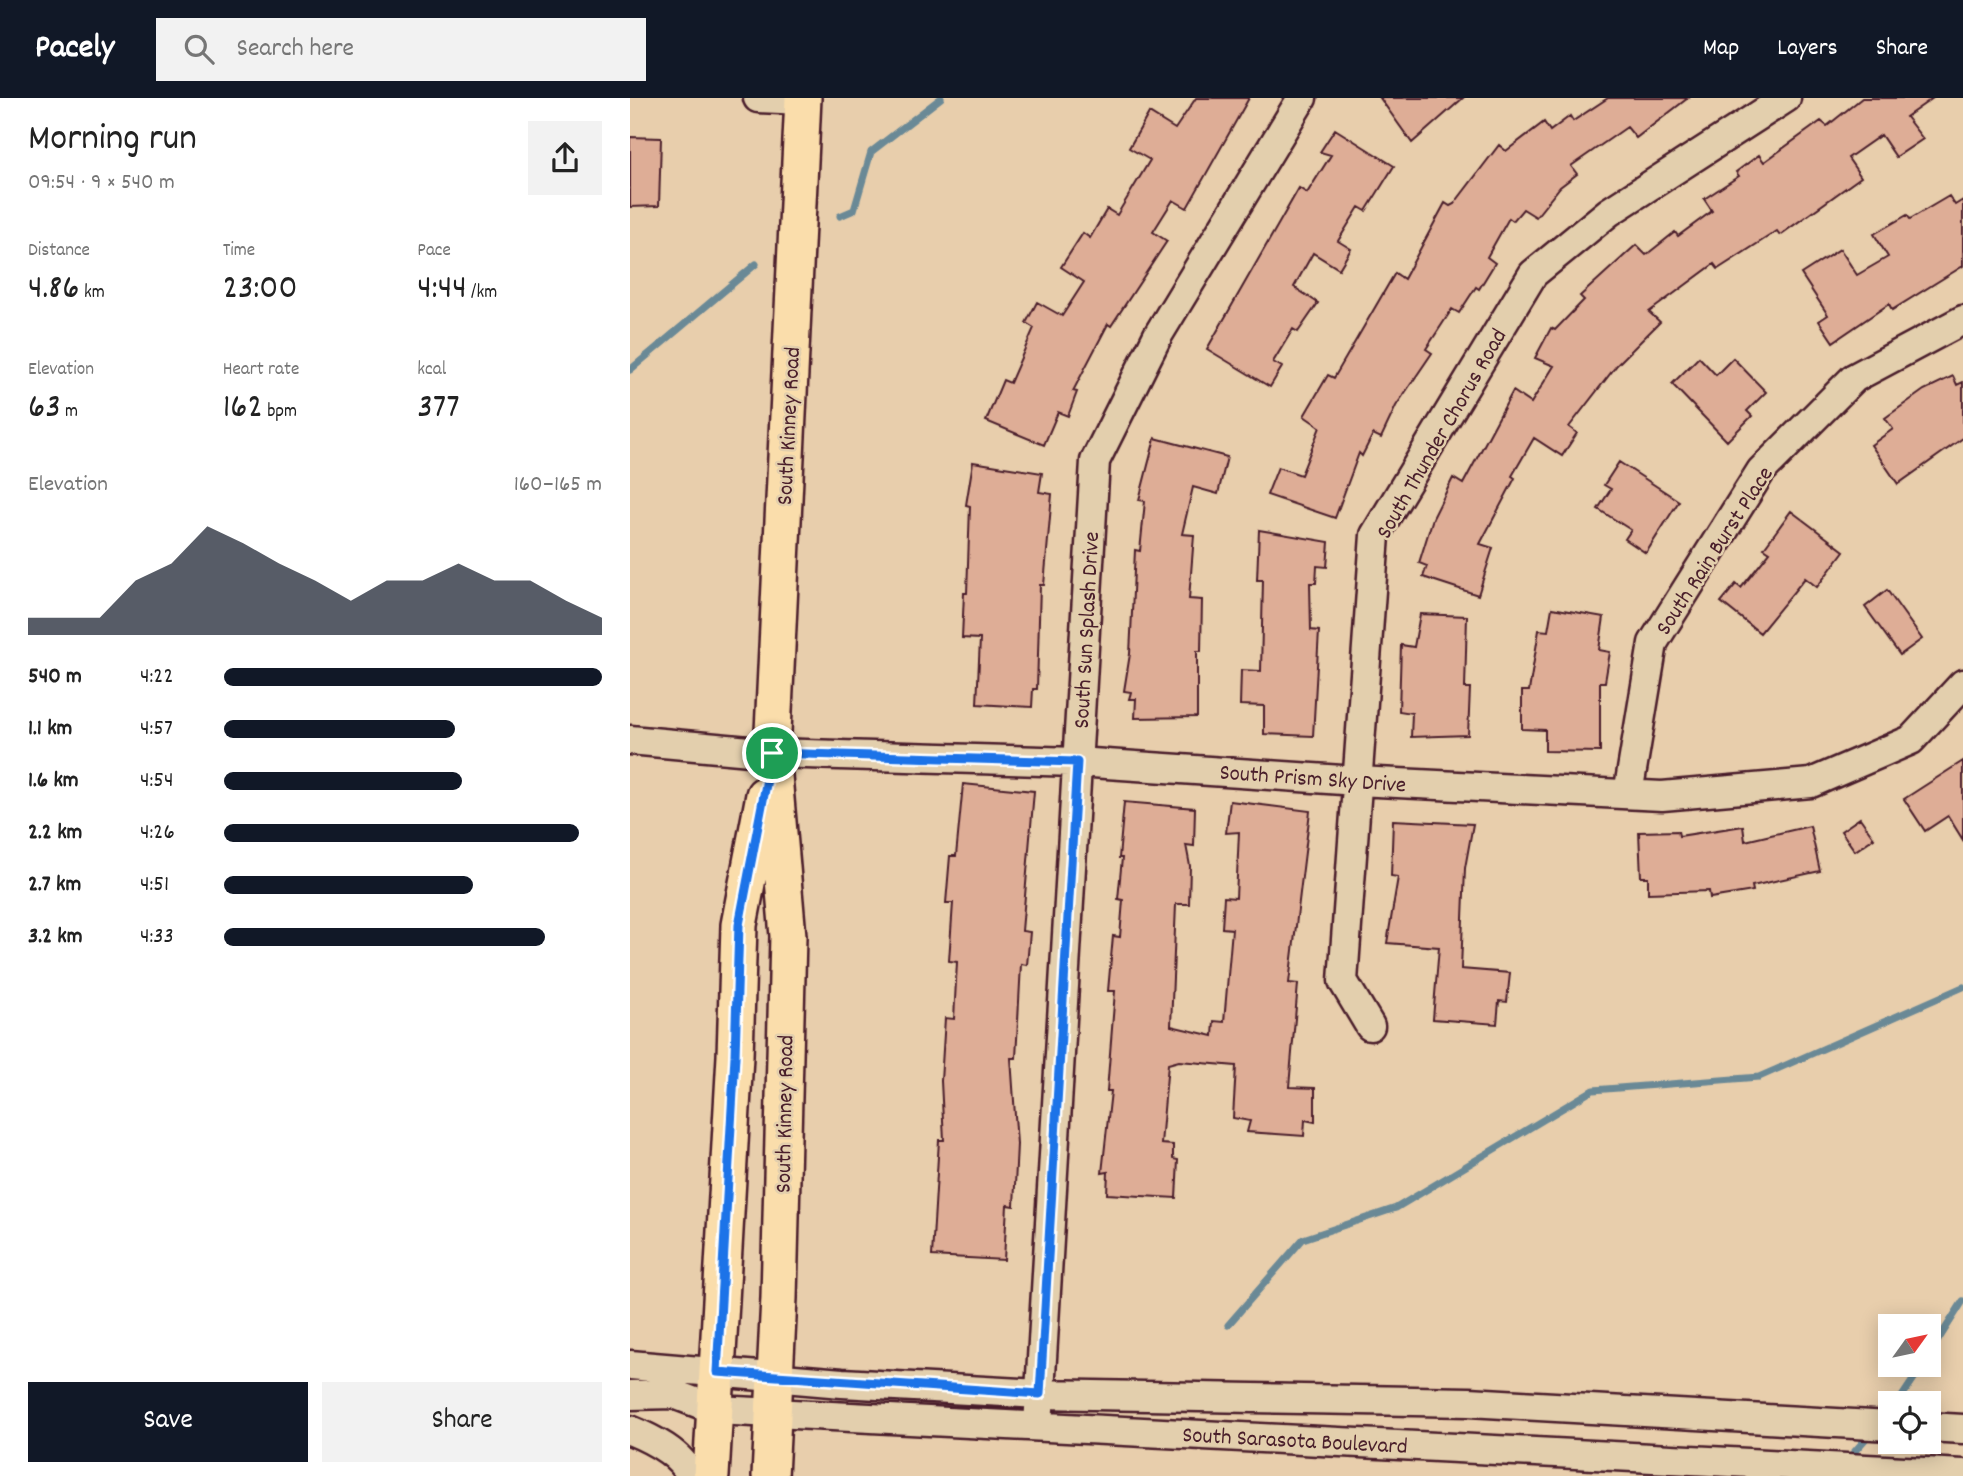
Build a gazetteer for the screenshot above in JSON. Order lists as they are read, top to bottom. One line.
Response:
{"streets":{"main road":["South Kinney Road"],"street":["South Thunder Chorus Road","South Rain Burst Place","South Sun Splash Drive","South Prism Sky Drive","South Sarasota Boulevard"]},"crossings":[["South Kinney Road","South Prism Sky Drive"],["South Kinney Road","South Sarasota Boulevard"],["South Thunder Chorus Road","South Prism Sky Drive"],["South Rain Burst Place","South Prism Sky Drive"],["South Sun Splash Drive","South Prism Sky Drive"],["South Sun Splash Drive","South Sarasota Boulevard"]],"north":"top right","page":{"header":"Pacely","search":"Search here","nav":["Map","Layers","Share"],"heading":["Morning run","09:54 · 9 × 540 m"],"stats":[["Distance","4.86 km"],["Time","23:00"],["Pace","4:44 /km"],["Elevation","63 m"],["Heart rate","162 bpm"],["kcal","377"]],"chart":["Elevation","160–165 m"],"list":[{"name":"540 m","note":"4:22"},{"name":"1.1 km","note":"4:57"},{"name":"1.6 km","note":"4:54"},{"name":"2.2 km","note":"4:26"},{"name":"2.7 km","note":"4:51"},{"name":"3.2 km","note":"4:33"}],"buttons":["Save","Share"]}}
